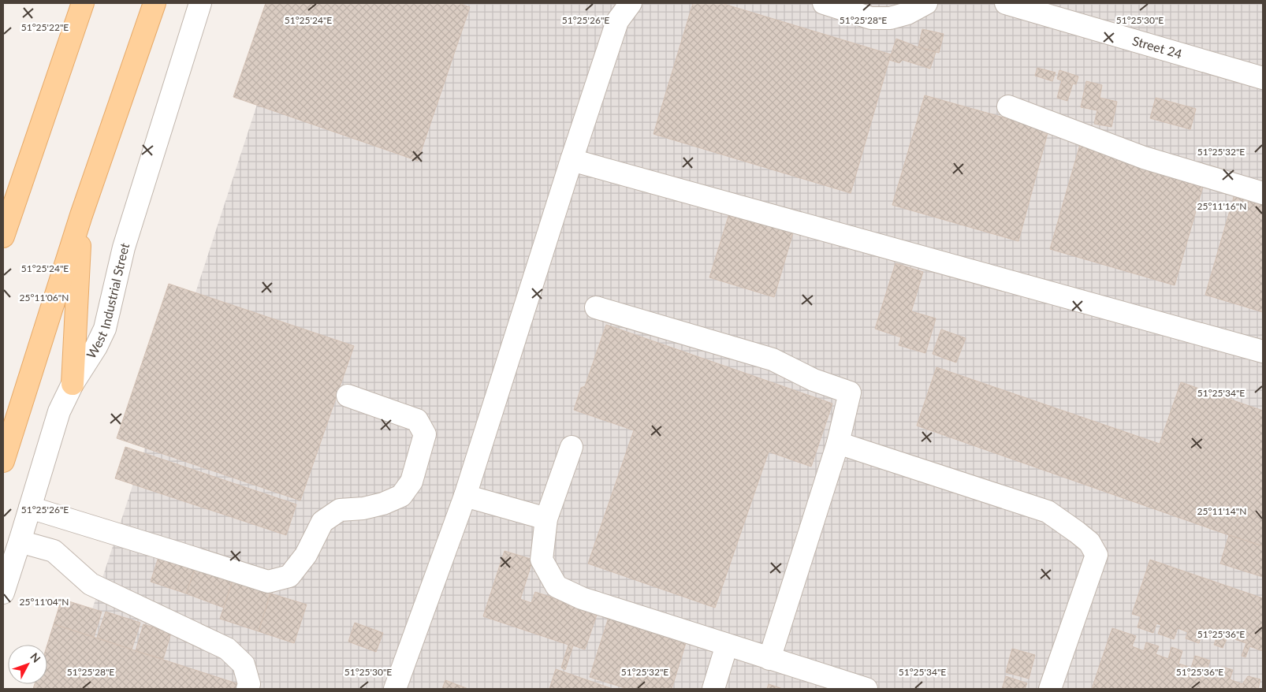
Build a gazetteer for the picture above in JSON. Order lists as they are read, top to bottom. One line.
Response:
{"streets":{"street":["Street 24","West Industrial Street"]},"north":"top right","coordinates":["51°25'24\"E","51°25'26\"E","51°25'28\"E","51°25'30\"E","51°25'22\"E","51°25'32\"E","25°11'16\"N","25°11'06\"N","51°25'34\"E","25°11'14\"N","25°11'04\"N","51°25'36\"E"]}
